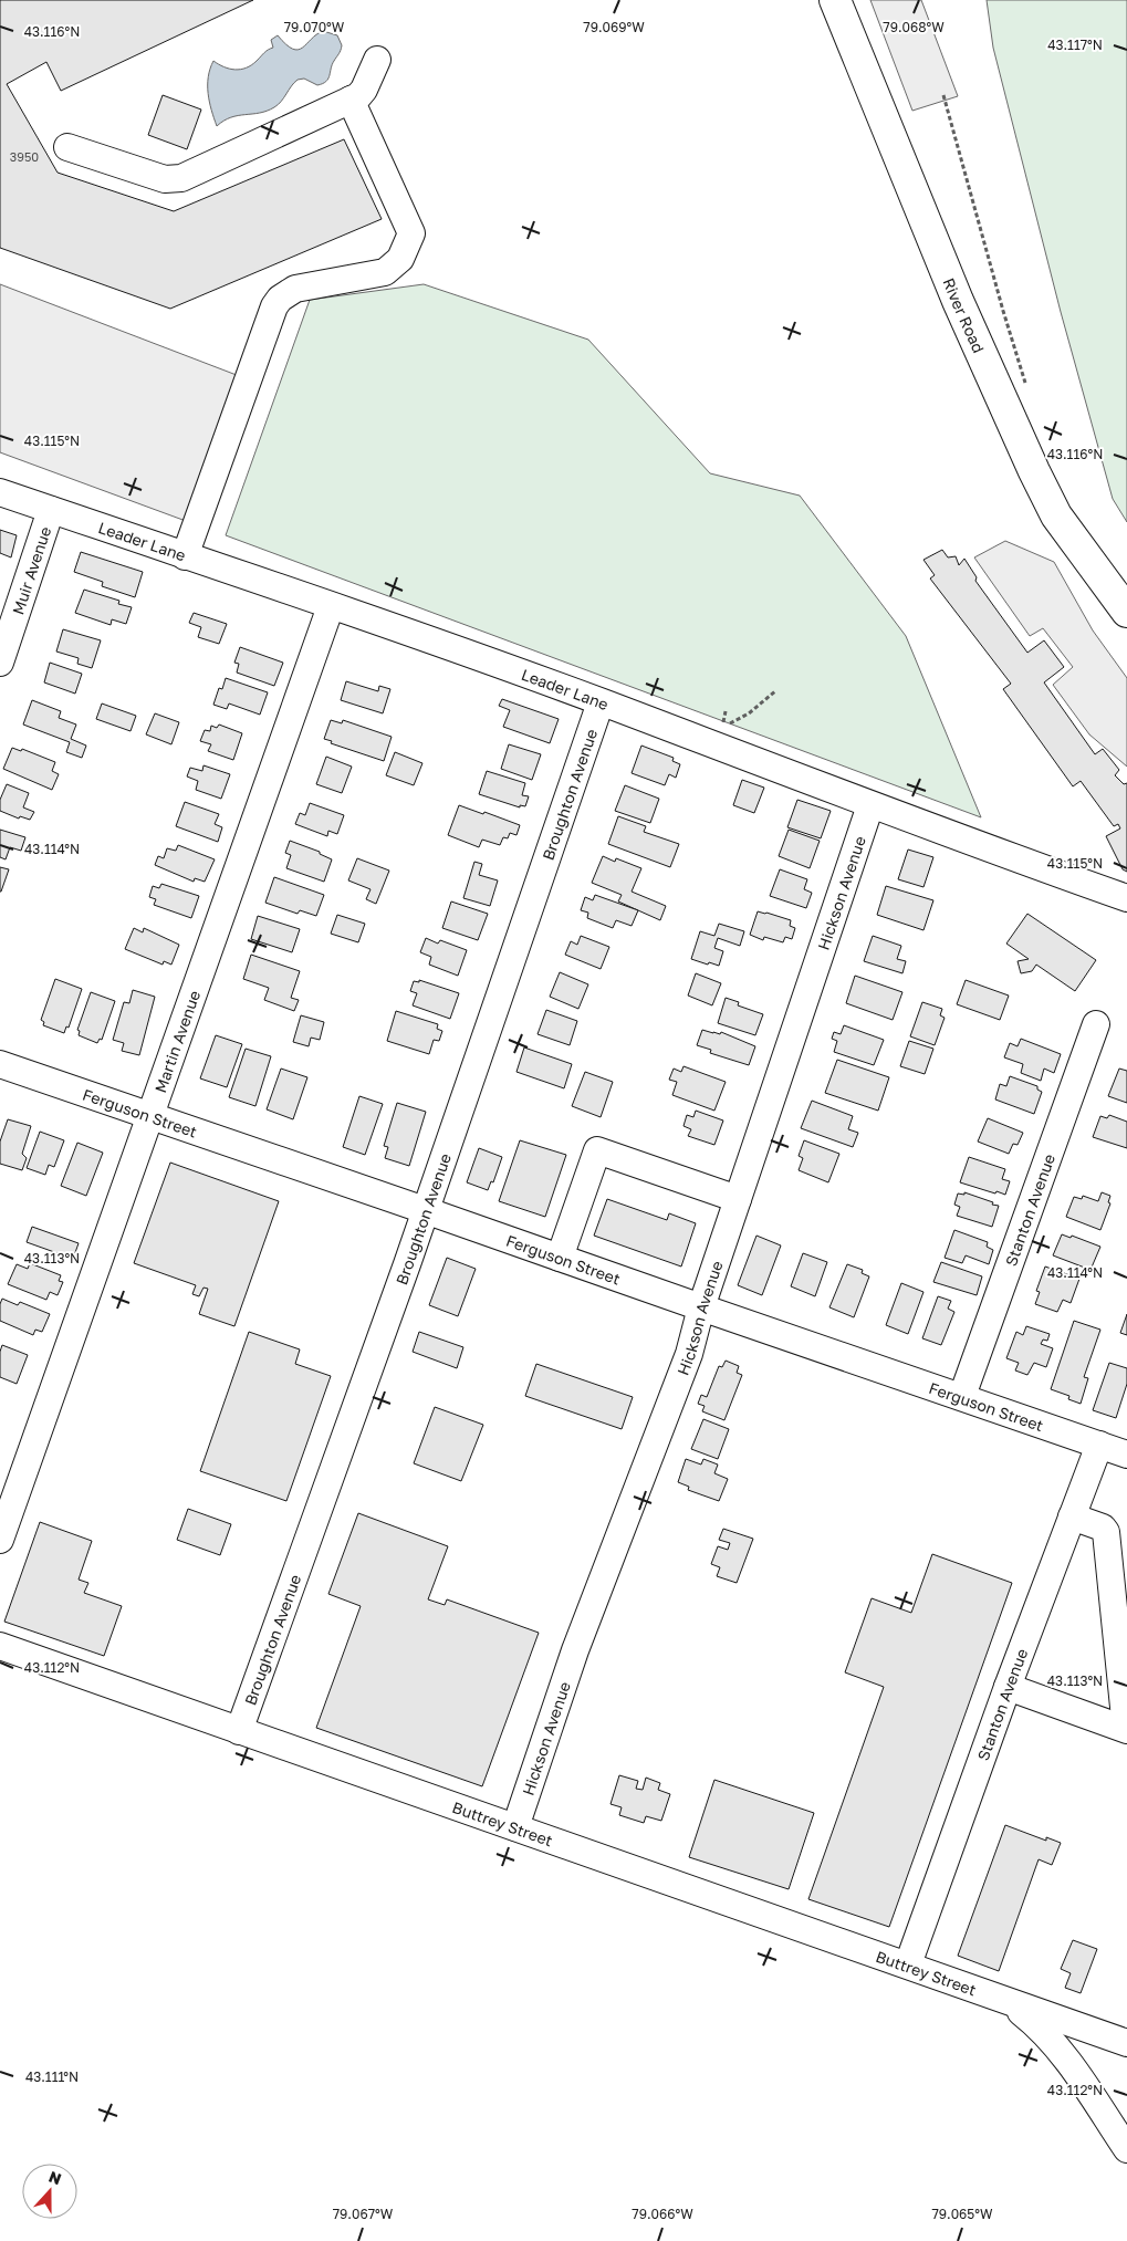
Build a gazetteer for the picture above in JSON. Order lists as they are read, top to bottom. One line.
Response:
{"streets":{"main road":["River Road"],"street":["Leader Lane","Muir Avenue","Broughton Avenue","Hickson Avenue","Martin Avenue","Ferguson Street","Stanton Avenue","Buttrey Street"]},"crossings":[["Leader Lane","Muir Avenue"],["Leader Lane","Broughton Avenue"],["Leader Lane","Hickson Avenue"],["Leader Lane","Martin Avenue"],["Broughton Avenue","Ferguson Street"],["Broughton Avenue","Buttrey Street"],["Hickson Avenue","Ferguson Street"],["Hickson Avenue","Buttrey Street"],["Martin Avenue","Ferguson Street"],["Ferguson Street","Stanton Avenue"],["Stanton Avenue","Buttrey Street"]],"house_numbers":["3950"],"north":"top","coordinates":["79.070°W","79.069°W","79.068°W","43.116°N","43.117°N","43.115°N","43.114°N","43.113°N","43.112°N","43.111°N","79.067°W","79.066°W","79.065°W"]}
